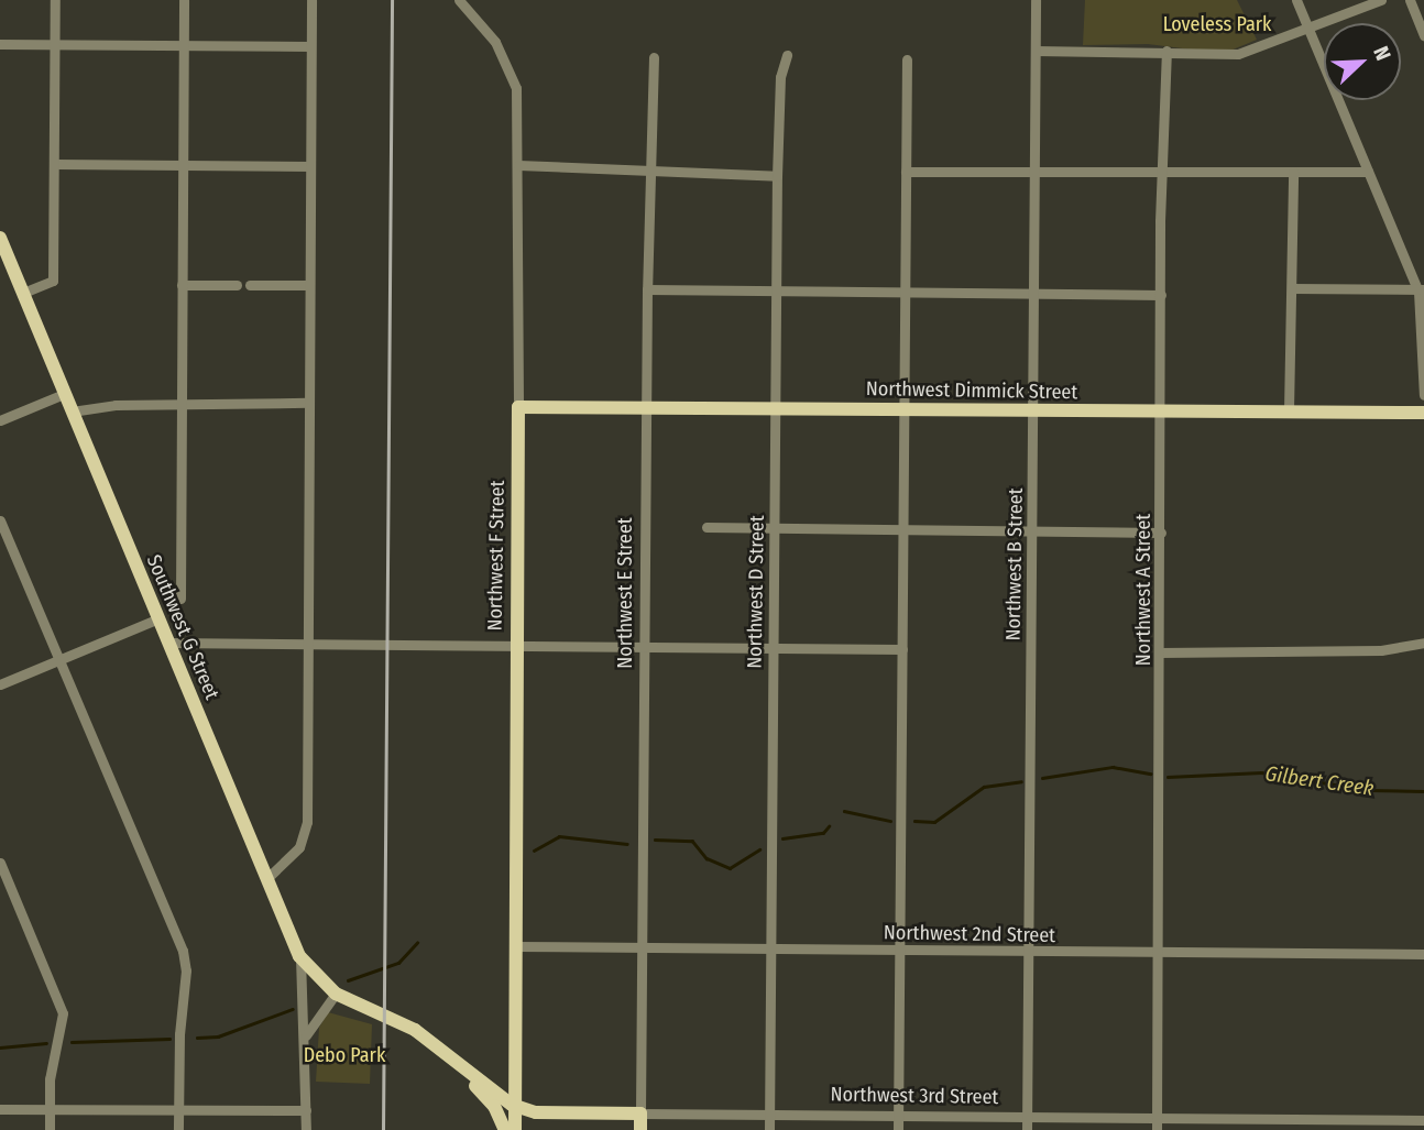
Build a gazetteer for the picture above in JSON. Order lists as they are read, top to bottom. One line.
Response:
{"streets":{"main road":["Northwest Dimmick Street","Northwest F Street","Northwest E Street","Southwest G Street","Northwest 3rd Street"],"street":["Northwest B Street","Northwest A Street","Northwest D Street","Northwest 2nd Street"]},"crossings":[["Northwest Dimmick Street","Northwest F Street"],["Northwest Dimmick Street","Northwest B Street"],["Northwest Dimmick Street","Northwest A Street"],["Northwest Dimmick Street","Northwest D Street"],["Northwest Dimmick Street","Northwest E Street"],["Northwest F Street","Northwest 2nd Street"],["Northwest F Street","Northwest 3rd Street"],["Northwest B Street","Northwest 2nd Street"],["Northwest B Street","Northwest 3rd Street"],["Northwest A Street","Northwest 2nd Street"],["Northwest A Street","Northwest 3rd Street"],["Northwest D Street","Northwest 2nd Street"],["Northwest D Street","Northwest 3rd Street"],["Northwest E Street","Northwest 2nd Street"],["Northwest E Street","Northwest 3rd Street"],["Southwest G Street","Northwest 3rd Street"]],"water":["Gilbert Creek"],"parks":["Loveless Park","Debo Park"],"north":"top right"}
